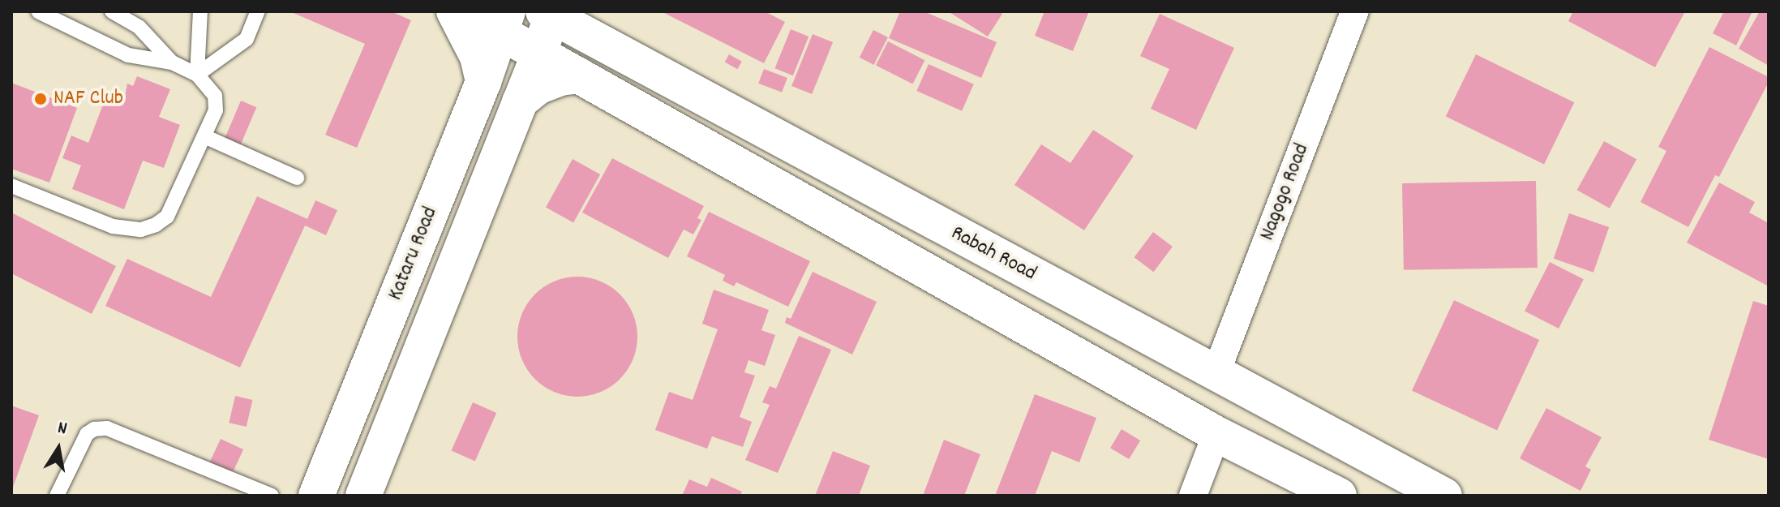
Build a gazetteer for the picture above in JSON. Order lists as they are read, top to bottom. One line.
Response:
{"streets":{"main road":["Kataru Road","Rabah Road"],"street":["Nagogo Road"]},"crossings":[["Nagogo Road","Rabah Road"],["Kataru Road","Rabah Road"]],"places":["NAF Club"],"north":"top"}
